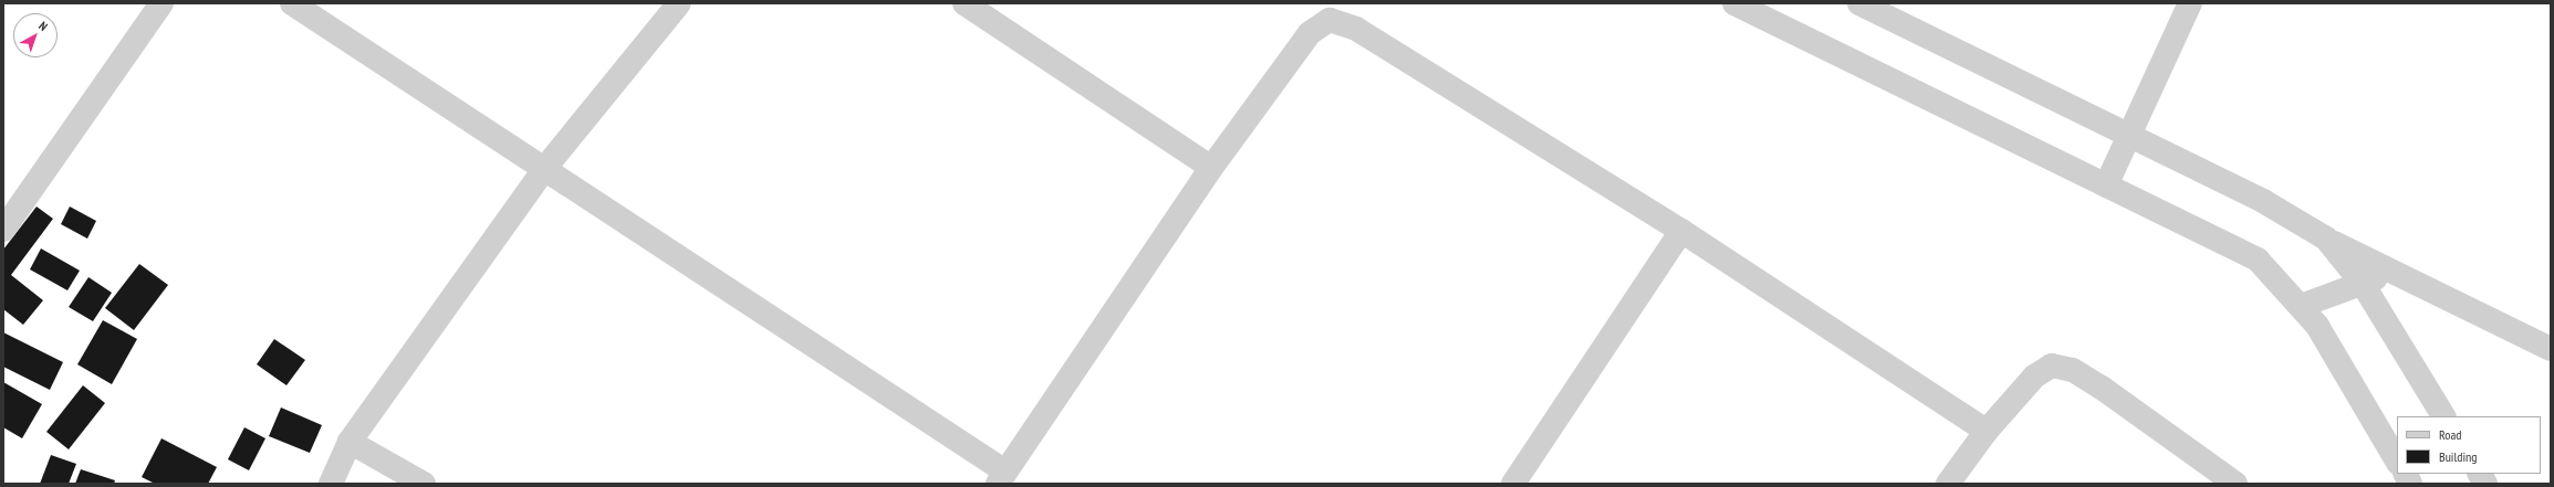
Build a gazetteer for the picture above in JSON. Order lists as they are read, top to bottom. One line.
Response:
{"legend":["Road","Building"],"north":"top right"}
